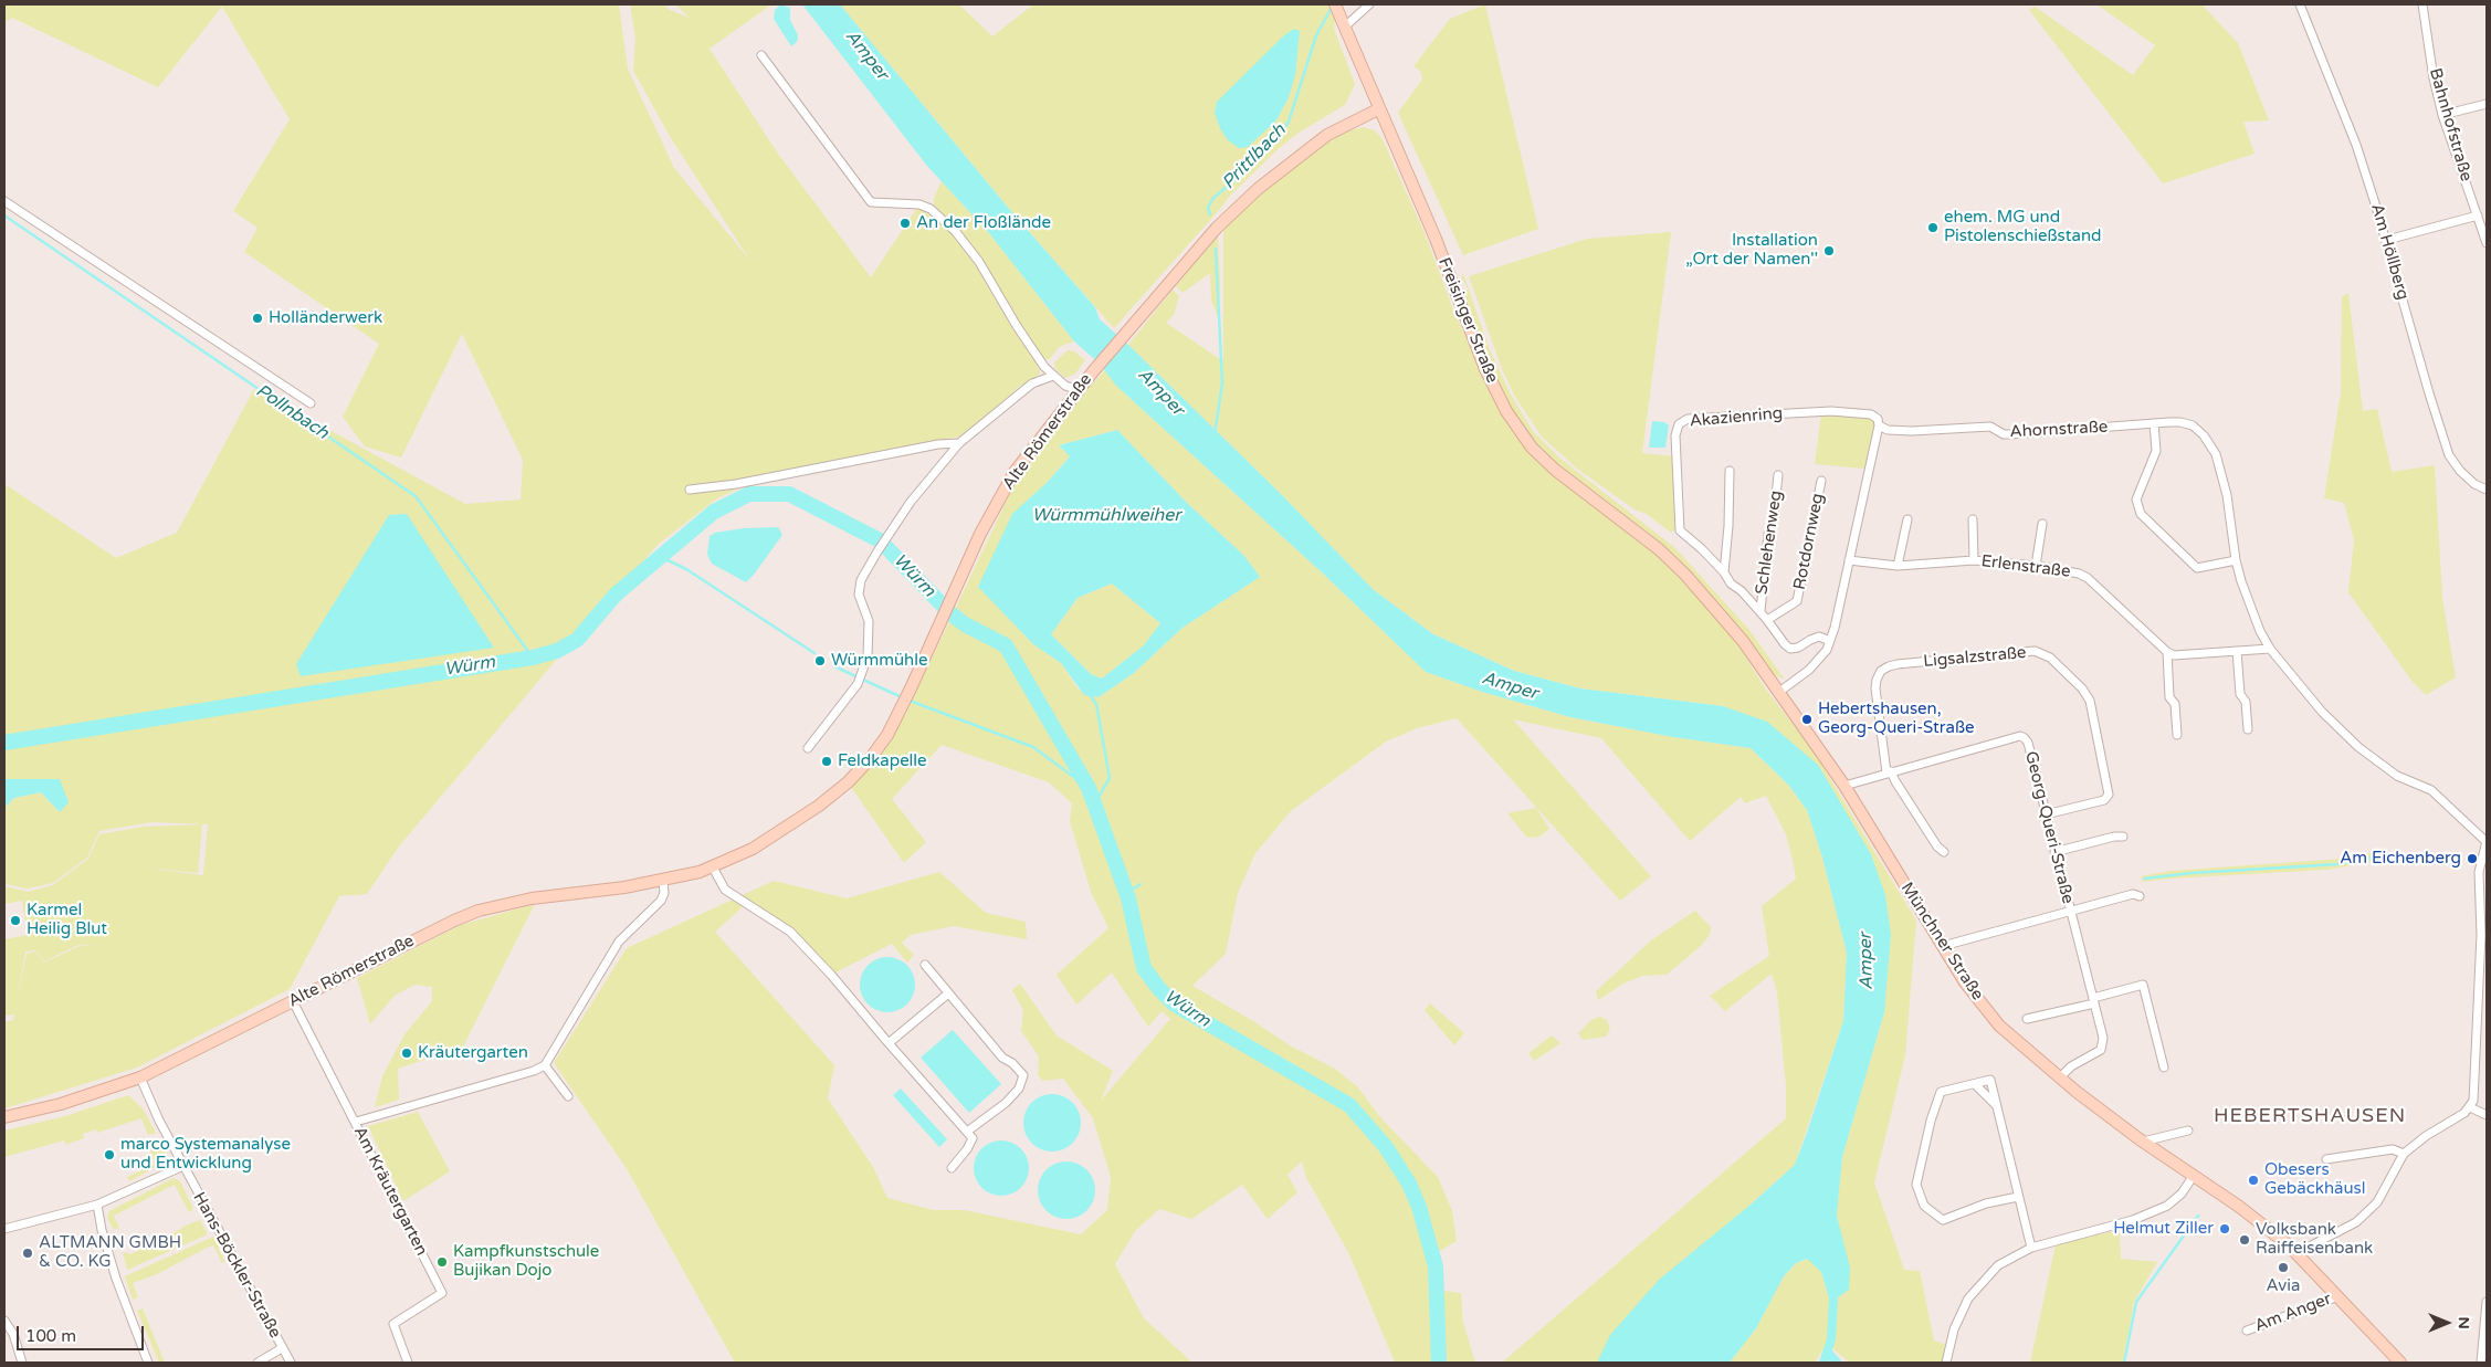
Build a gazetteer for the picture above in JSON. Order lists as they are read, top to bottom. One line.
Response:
{"streets":{"main road":["Freisinger Straße","Alte Römerstraße","Münchner Straße"],"street":["Bahnhofstraße","Am Höllberg","Akazienring","Ahornstraße","Rotdornweg","Schlehenweg","Erlenstraße","Ligsalzstraße","Georg-Queri-Straße","Am Kräutergarten","Hans-Böckler-Straße","Am Anger"]},"crossings":[["Freisinger Straße","Alte Römerstraße"],["Freisinger Straße","Münchner Straße"],["Akazienring","Ahornstraße"],["Akazienring","Rotdornweg"],["Akazienring","Schlehenweg"],["Alte Römerstraße","Am Kräutergarten"],["Alte Römerstraße","Hans-Böckler-Straße"],["Ligsalzstraße","Georg-Queri-Straße"],["Georg-Queri-Straße","Münchner Straße"]],"districts":["HEBERTSHAUSEN"],"water":["Amper","Prittlbach","Pollnbach","Würmmühlweiher","Würm"],"places":["An der Floßlände","ehem. MG und Pistolenschießstand","Installation „Ort der Namen''","Holländerwerk","Würmmühle","Hebertshausen, Georg-Queri-Straße","Feldkapelle","Am Eichenberg","Karmel Heilig Blut","Kräutergarten","marco Systemanalyse und Entwicklung","Obesers Gebäckhäusl","Helmut Ziller","Volksbank Raiffeisenbank","ALTMANN GMBH & CO. KG","Kampfkunstschule Bujikan Dojo","Avia"],"scale_bar":"100 m","north":"right"}
